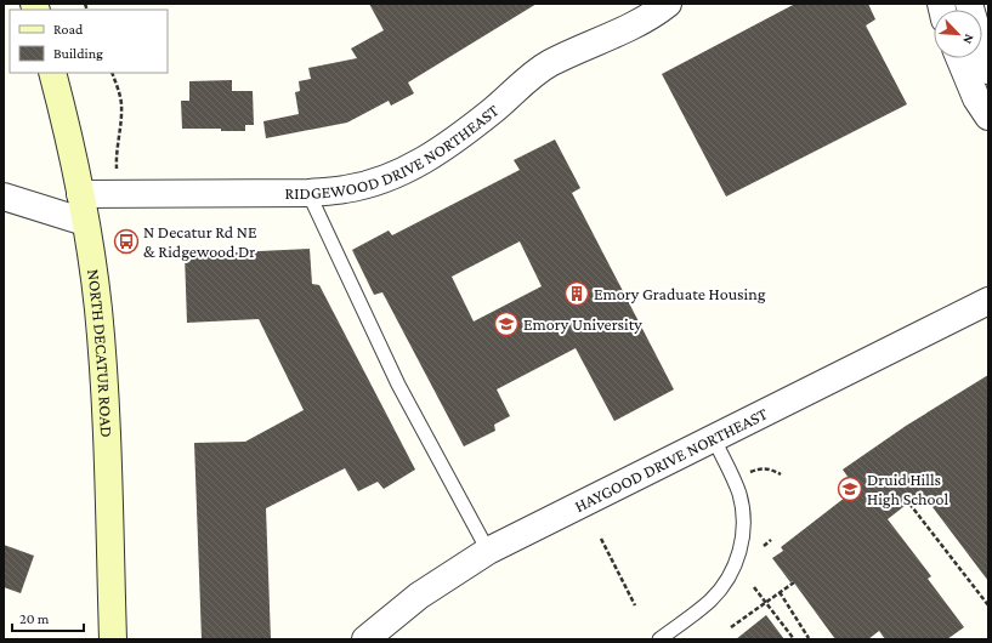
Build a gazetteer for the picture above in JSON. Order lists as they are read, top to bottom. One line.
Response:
{"streets":{"main road":["NORTH DECATUR ROAD"],"street":["RIDGEWOOD DRIVE NORTHEAST","HAYGOOD DRIVE NORTHEAST"]},"crossings":[["RIDGEWOOD DRIVE NORTHEAST","NORTH DECATUR ROAD"]],"places":{"bus stop":["N Decatur Rd NE & Ridgewood Dr"],"building":["Emory Graduate Housing"],"school or university":["Emory University","Druid Hills High School"]},"legend":["Road","Building"],"scale_bar":"20 m","north":"bottom right"}
